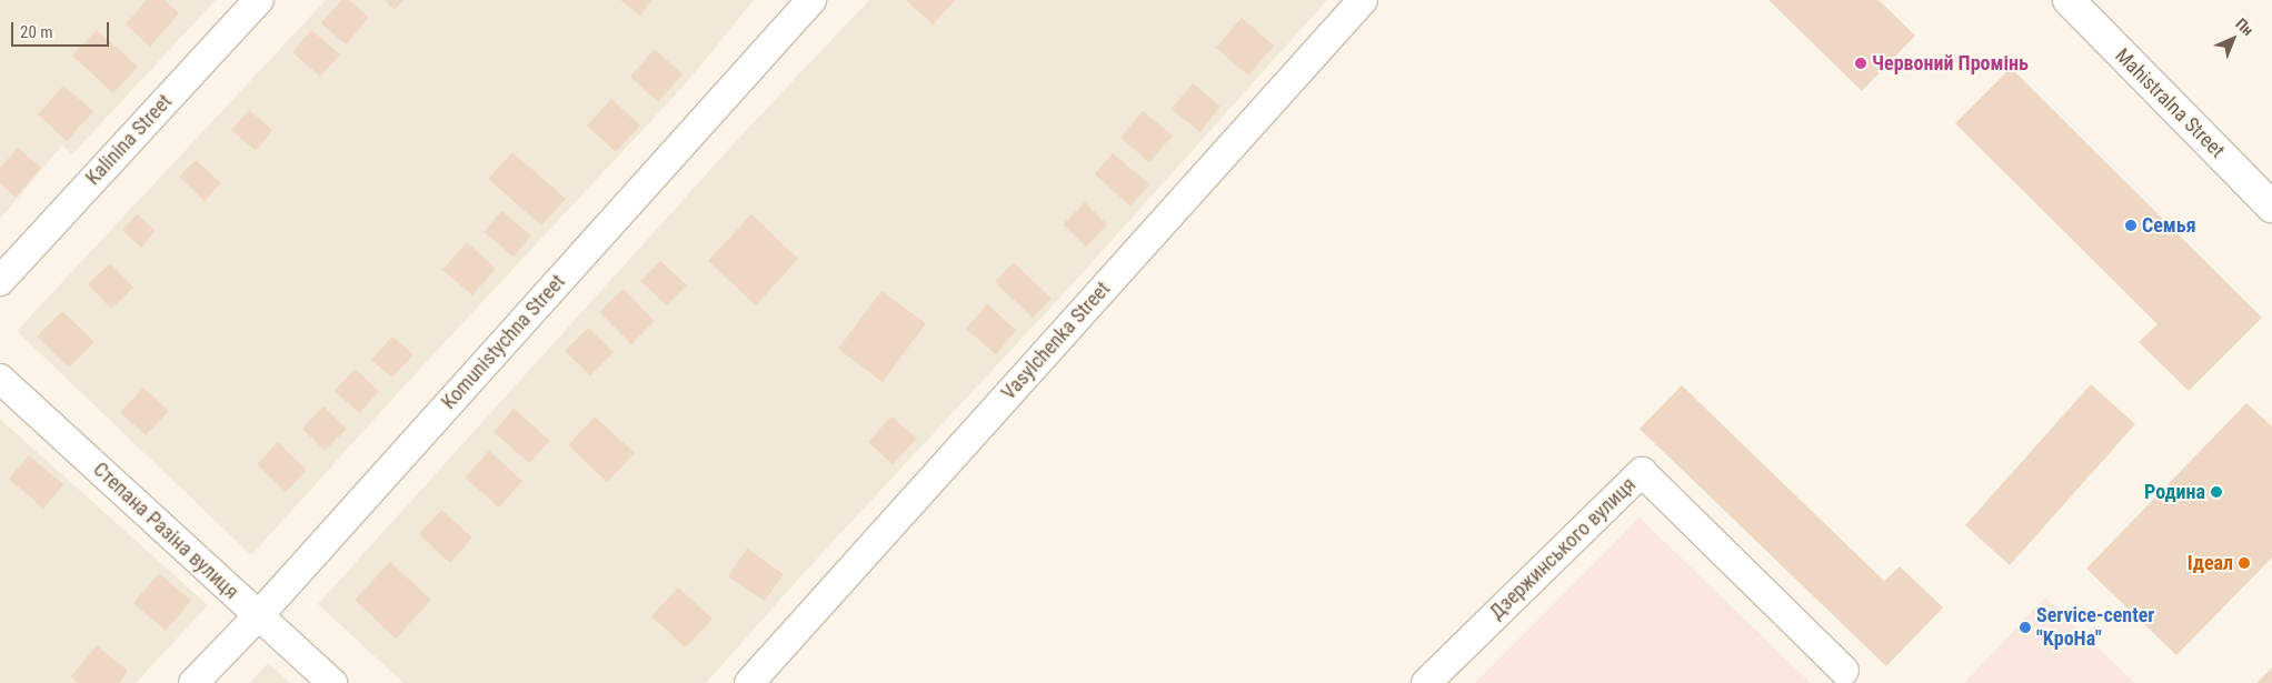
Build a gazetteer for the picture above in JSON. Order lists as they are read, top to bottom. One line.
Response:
{"streets":{"street":["Mahistralna Street","Kalinina Street","Vasylchenka Street","Komunistychna Street","Степана Разіна вулиця","Дзержинського вулиця"]},"crossings":[["Komunistychna Street","Степана Разіна вулиця"]],"places":["Червоний Промінь","Семья","Родина","Ідеал","Service-center \"KpoHa\""],"scale_bar":"20 m","north":"top right"}
